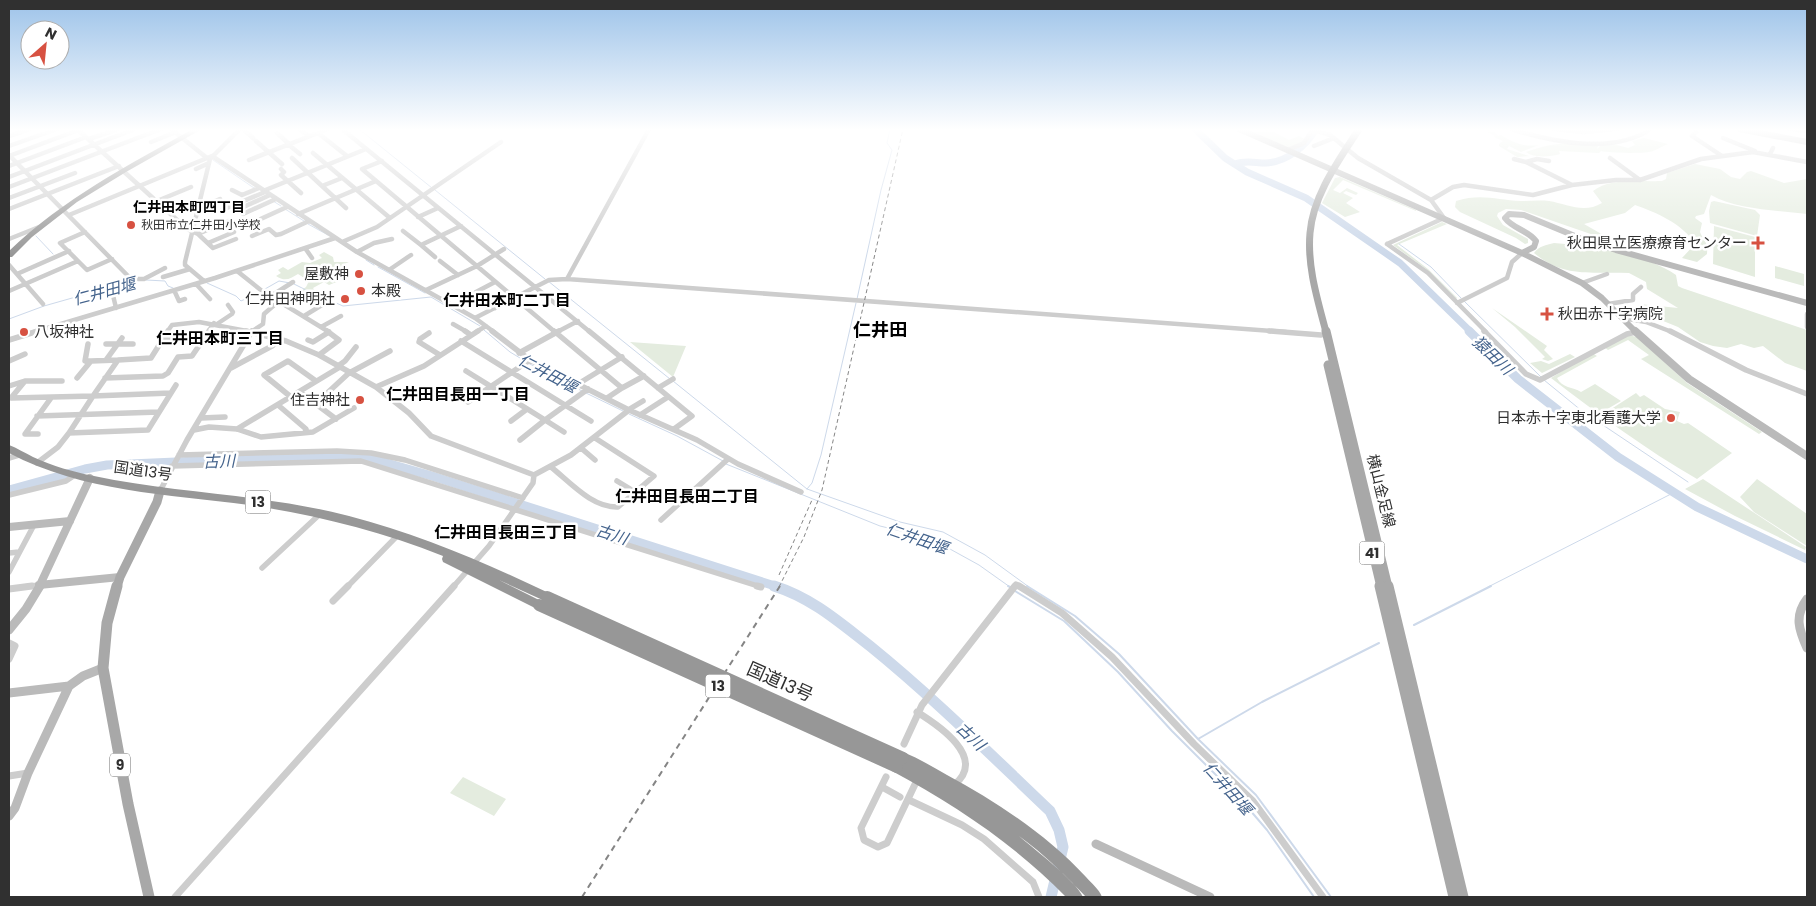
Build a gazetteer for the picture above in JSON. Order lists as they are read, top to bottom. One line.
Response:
{"streets":{"highway":["国道13号","13"],"main road":["横山金足線","41","9"]},"crossings":[["国道13号","9"]],"districts":["仁井田本町四丁目","仁井田本町二丁目","仁井田","仁井田本町三丁目","仁井田目長田一丁目","仁井田目長田二丁目","仁井田目長田三丁目"],"water":["仁井田堰","猿田川","古川"],"places":{"other":["秋田市立仁井田小学校","屋敷神","本殿","仁井田神明社","八坂神社","住吉神社","日本赤十字東北看護大学"],"health":["秋田県立医療療育センター","秋田赤十字病院"]},"north":"top right"}
